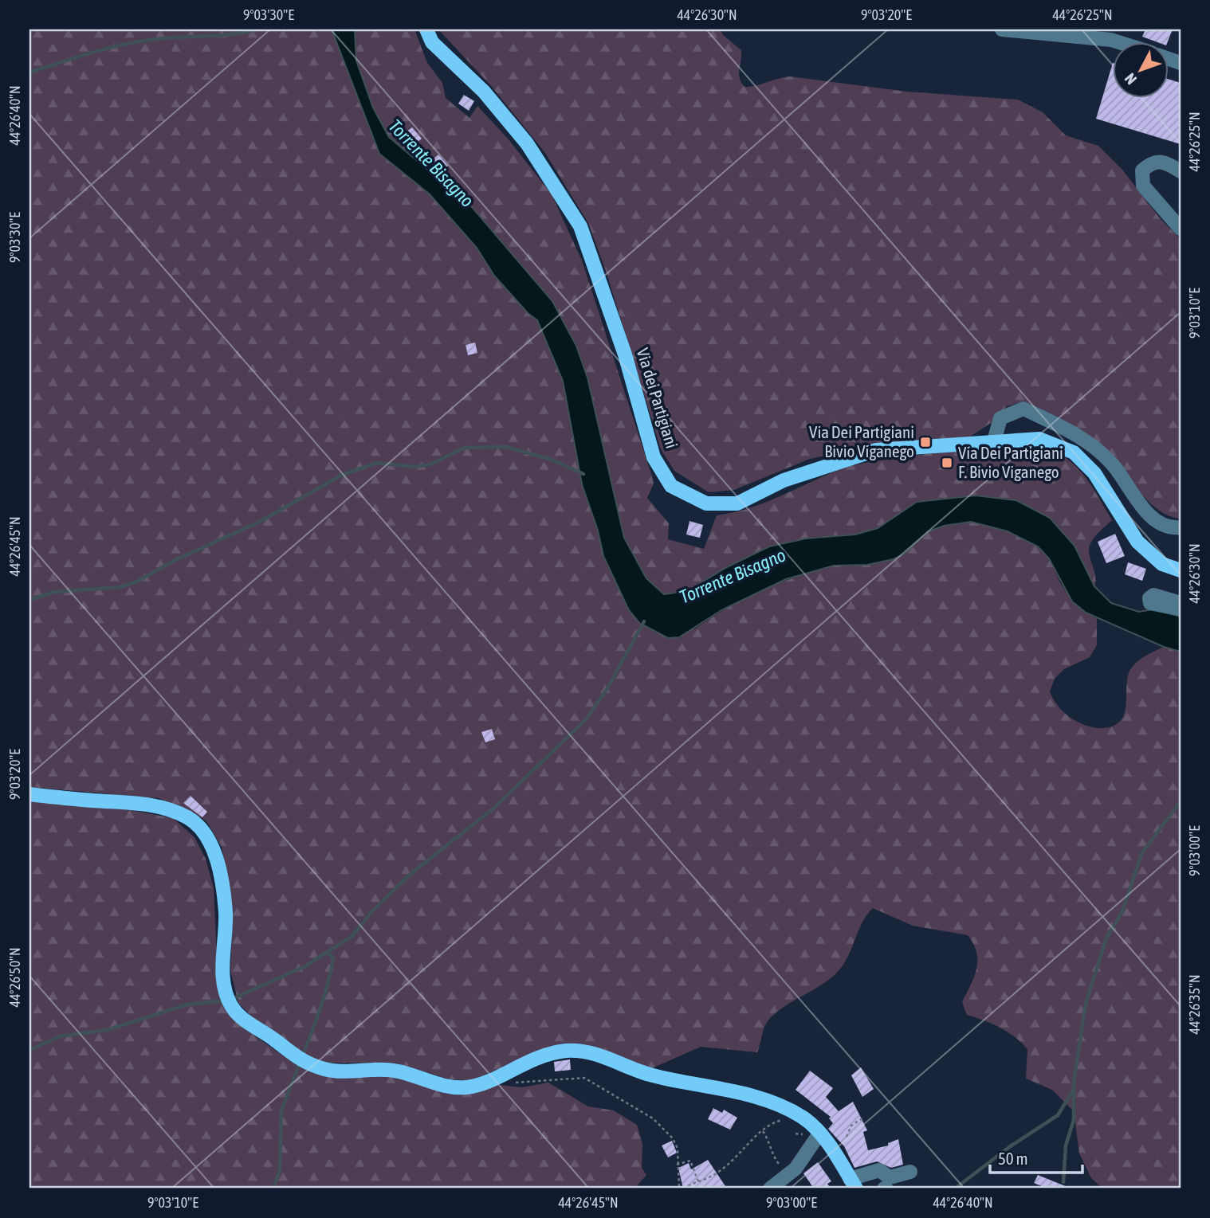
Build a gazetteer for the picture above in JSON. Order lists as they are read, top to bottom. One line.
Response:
{"streets":{"main road":["Via dei Partigiani"]},"water":["Torrente Bisagno"],"places":{"transit":["Via Dei Partigiani Bivio Viganego","Via Dei Partigiani F. Bivio Viganego"]},"scale_bar":"50 m","north":"bottom left","coordinates":["9°03'30\"E","44°26'30\"N","9°03'20\"E","44°26'25\"N","44°26'40\"N","9°03'10\"E","44°26'45\"N","9°03'00\"E","44°26'50\"N","44°26'35\"N"]}
